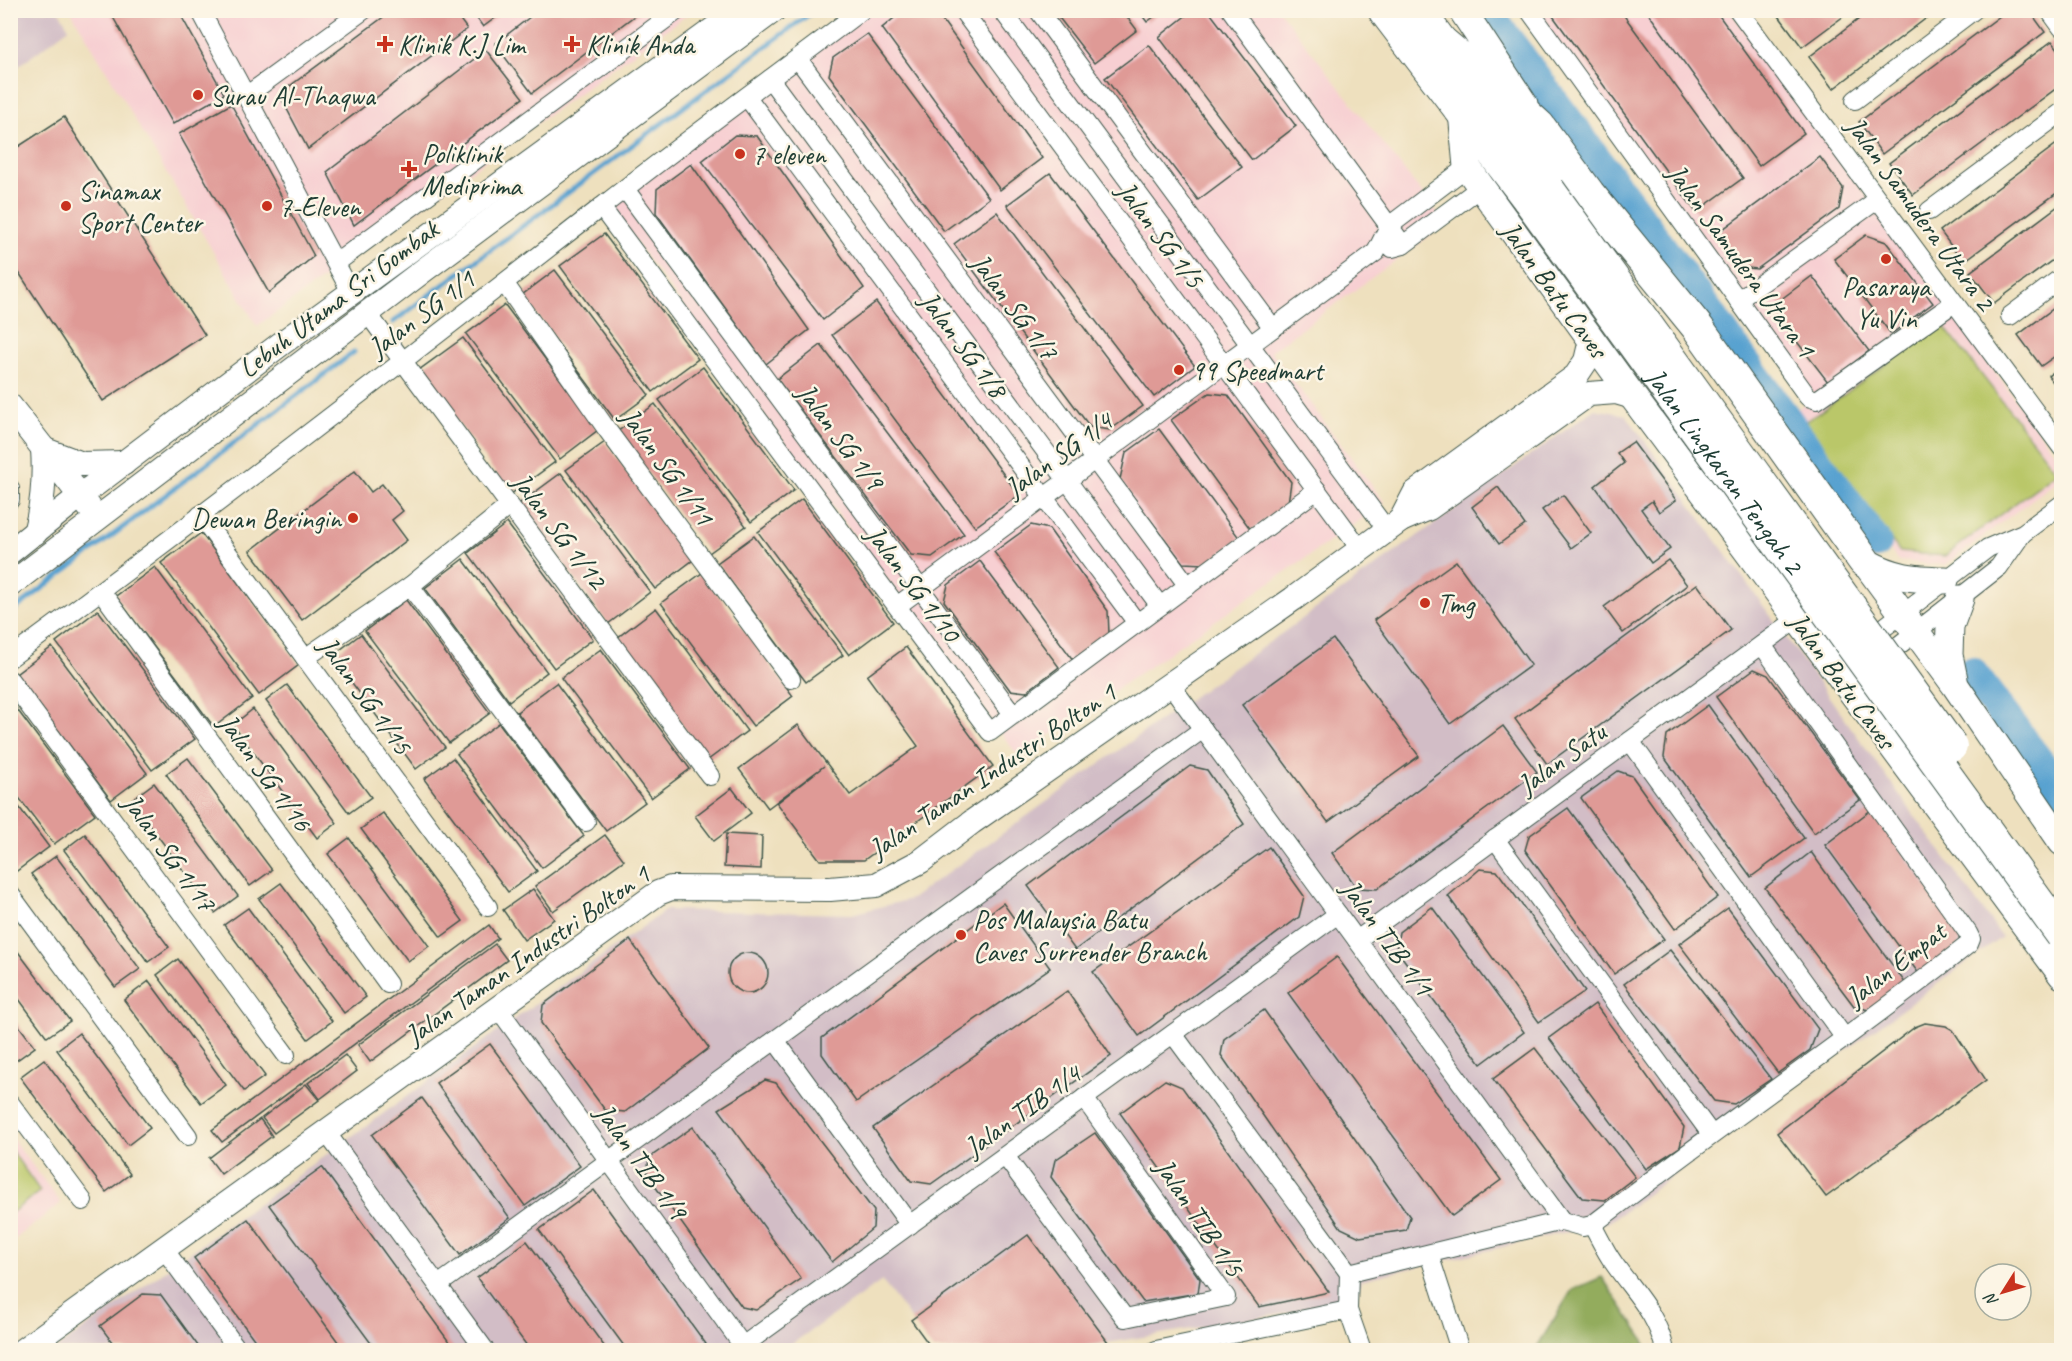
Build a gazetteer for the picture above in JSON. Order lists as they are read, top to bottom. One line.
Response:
{"streets":{"highway":["Jalan Lingkaran Tengah 2"],"main road":["Jalan Batu Caves"],"street":["Jalan Samudera Utara 2","Jalan SG 1/5","Jalan Samudera Utara 1","Lebuh Utama Sri Gombak","Jalan SG 1/7","Jalan SG 1/1","Jalan SG 1/8","Jalan SG 1/9","Jalan SG 1/4","Jalan SG 1/11","Jalan SG 1/12","Jalan SG 1/10","Jalan SG 1/15","Jalan Satu","Jalan Taman Industri Bolton 1","Jalan SG 1/16","Jalan SG 1/17","Jalan TIB 1/1","Jalan Empat","Jalan TIB 1/4","Jalan TIB 1/9","Jalan TIB 1/5"]},"crossings":[["Jalan Samudera Utara 2","Jalan Samudera Utara 1"],["Jalan SG 1/5","Jalan SG 1/4"],["Jalan SG 1/5","Jalan Taman Industri Bolton 1"],["Jalan Batu Caves","Jalan SG 1/4"],["Jalan Batu Caves","Jalan Satu"],["Jalan Batu Caves","Jalan Taman Industri Bolton 1"],["Lebuh Utama Sri Gombak","Jalan SG 1/12"],["Jalan SG 1/7","Jalan SG 1/1"],["Jalan SG 1/7","Jalan SG 1/4"],["Jalan SG 1/1","Jalan SG 1/8"],["Jalan SG 1/1","Jalan SG 1/9"],["Jalan SG 1/1","Jalan SG 1/11"],["Jalan SG 1/1","Jalan SG 1/12"],["Jalan SG 1/1","Jalan SG 1/10"],["Jalan SG 1/1","Jalan SG 1/15"],["Jalan SG 1/1","Jalan SG 1/16"],["Jalan SG 1/8","Jalan SG 1/4"],["Jalan SG 1/9","Jalan SG 1/4"],["Jalan SG 1/9","Jalan SG 1/10"],["Jalan SG 1/4","Jalan SG 1/10"],["Jalan Satu","Jalan TIB 1/1"],["Jalan Satu","Jalan Empat"],["Jalan Taman Industri Bolton 1","Jalan TIB 1/1"],["Jalan Taman Industri Bolton 1","Jalan TIB 1/9"],["Jalan TIB 1/1","Jalan TIB 1/4"],["Jalan TIB 1/4","Jalan TIB 1/9"],["Jalan TIB 1/4","Jalan TIB 1/5"]],"places":{"health":["Klinik K.J Lim","Klinik Anda","Poliklinik Mediprima"],"other":["Surau Al-Thaqwa","7 eleven","Sinamax Sport Center","7-Eleven","Pasaraya Yu Vin","99 Speedmart","Dewan Beringin","Tmg","Pos Malaysia Batu Caves Surrender Branch"]},"north":"bottom left"}
